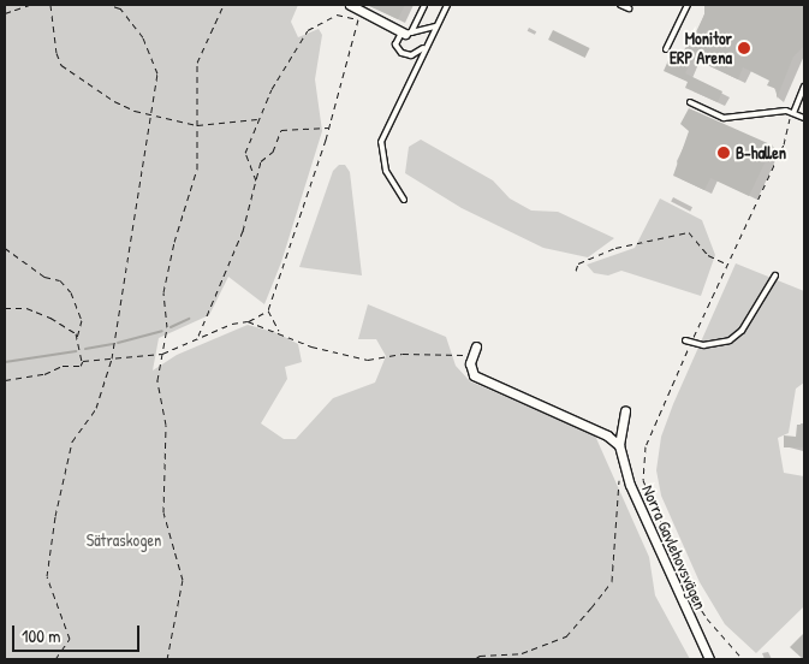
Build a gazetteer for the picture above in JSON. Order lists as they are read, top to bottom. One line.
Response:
{"streets":{"street":["Norra Gavlehovsvägen"]},"parks":["Sätraskogen"],"places":["Monitor ERP Arena","B-hallen"],"scale_bar":"100 m"}
